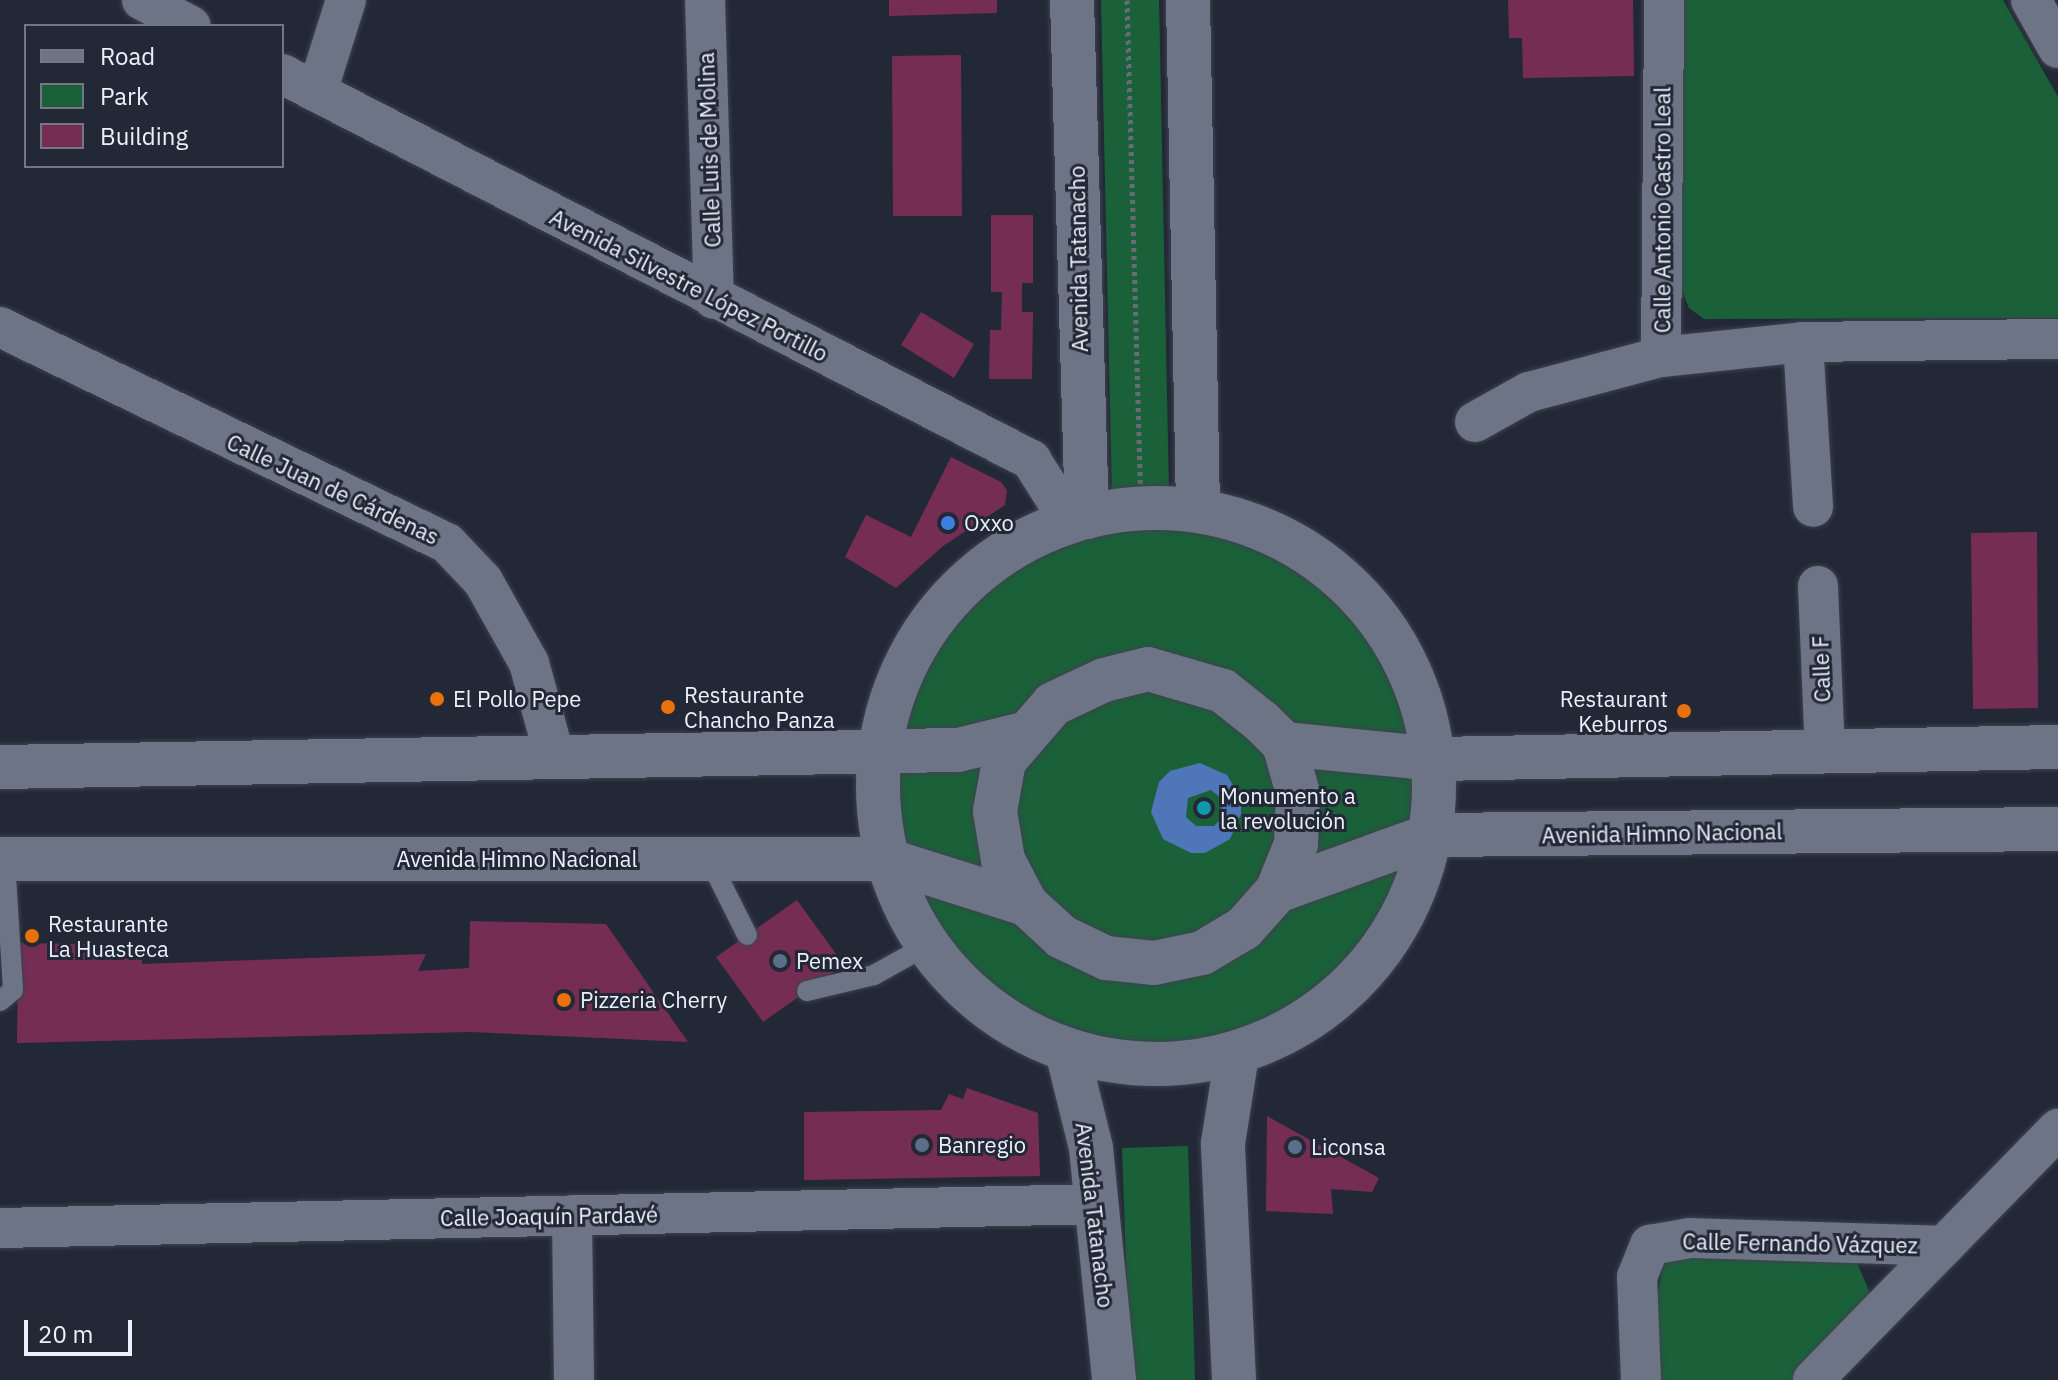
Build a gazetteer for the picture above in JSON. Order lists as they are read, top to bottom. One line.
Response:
{"streets":{"main road":["Avenida Tatanacho","Avenida Himno Nacional"],"street":["Calle Luis de Molina","Calle Antonio Castro Leal","Avenida Silvestre López Portillo","Calle Juan de Cárdenas","Calle F","Calle Joaquín Pardavé","Calle Fernando Vázquez"]},"crossings":[["Calle Luis de Molina","Avenida Silvestre López Portillo"],["Avenida Tatanacho","Avenida Silvestre López Portillo"],["Avenida Tatanacho","Calle Joaquín Pardavé"]],"places":["Oxxo","El Pollo Pepe","Restaurante Chancho Panza","Restaurant Keburros","Monumento a la revolución","Restaurante La Huasteca","Pemex","Pizzeria Cherry","Banregio","Liconsa"],"legend":["Road","Park","Building"],"scale_bar":"20 m"}
